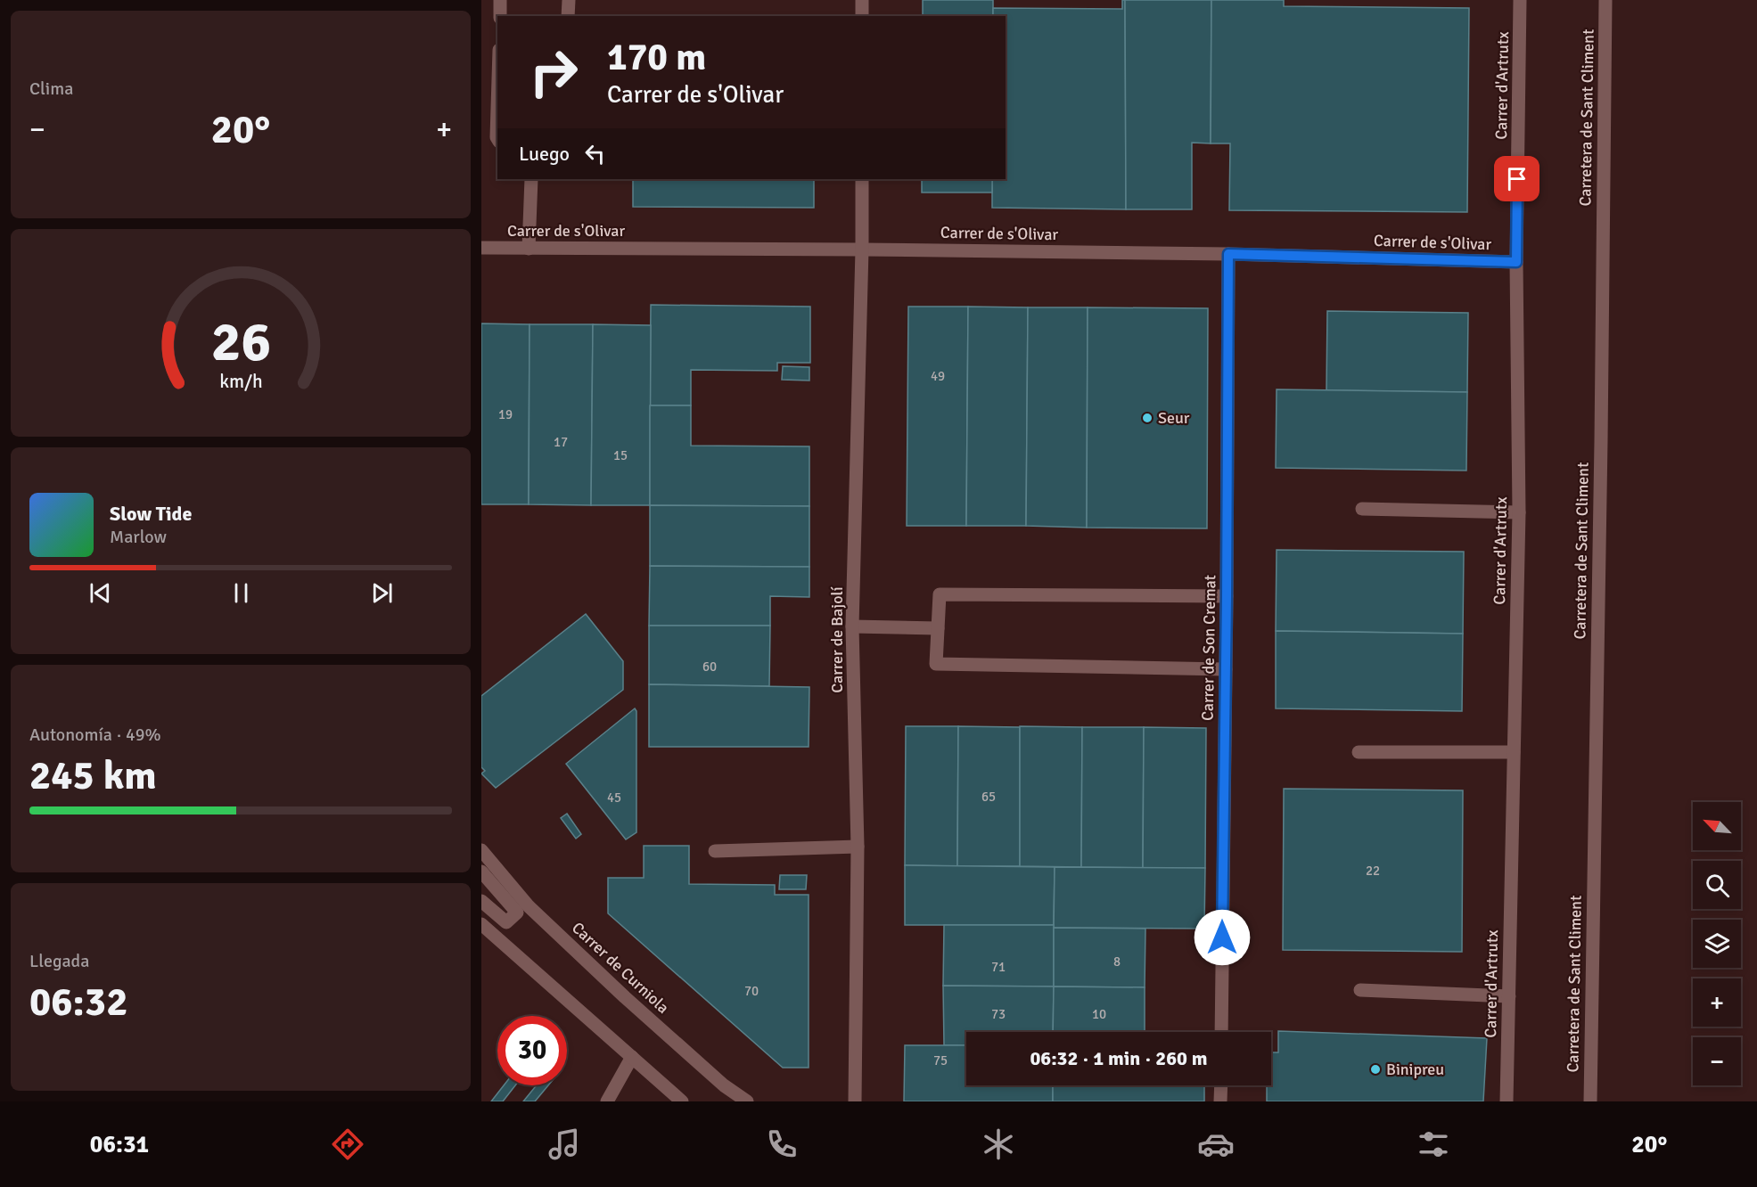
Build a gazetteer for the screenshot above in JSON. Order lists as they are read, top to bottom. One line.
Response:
{"streets":{"street":["Carrer d'Artrutx","Carretera de Sant Climent","Carrer de s'Olivar","Carrer de Bajolí","Carrer de Son Cremat","Carrer de Curniola"]},"crossings":[["Carrer d'Artrutx","Carrer de s'Olivar"],["Carrer de s'Olivar","Carrer de Bajolí"],["Carrer de s'Olivar","Carrer de Son Cremat"]],"places":["Seur","Binipreu"],"house_numbers":["49","19","17","15","60","65","45","22","8","71","70","73","10","75"],"north":"top left","page":{"tile":["Clima",["Autonomía · 49%","245 km"],["Llegada","06:32"]],"turn":["170 m","Carrer de s'Olivar"],"heat":["−","20°","+"],"then":"Luego","song":["Slow Tide","Marlow"],"map_buttons":["+","−"],"limit":"30","trip":"06:32 · 1 min · 260 m","tabs":["06:31","20°"],"gauge":["26","km/h"]}}
